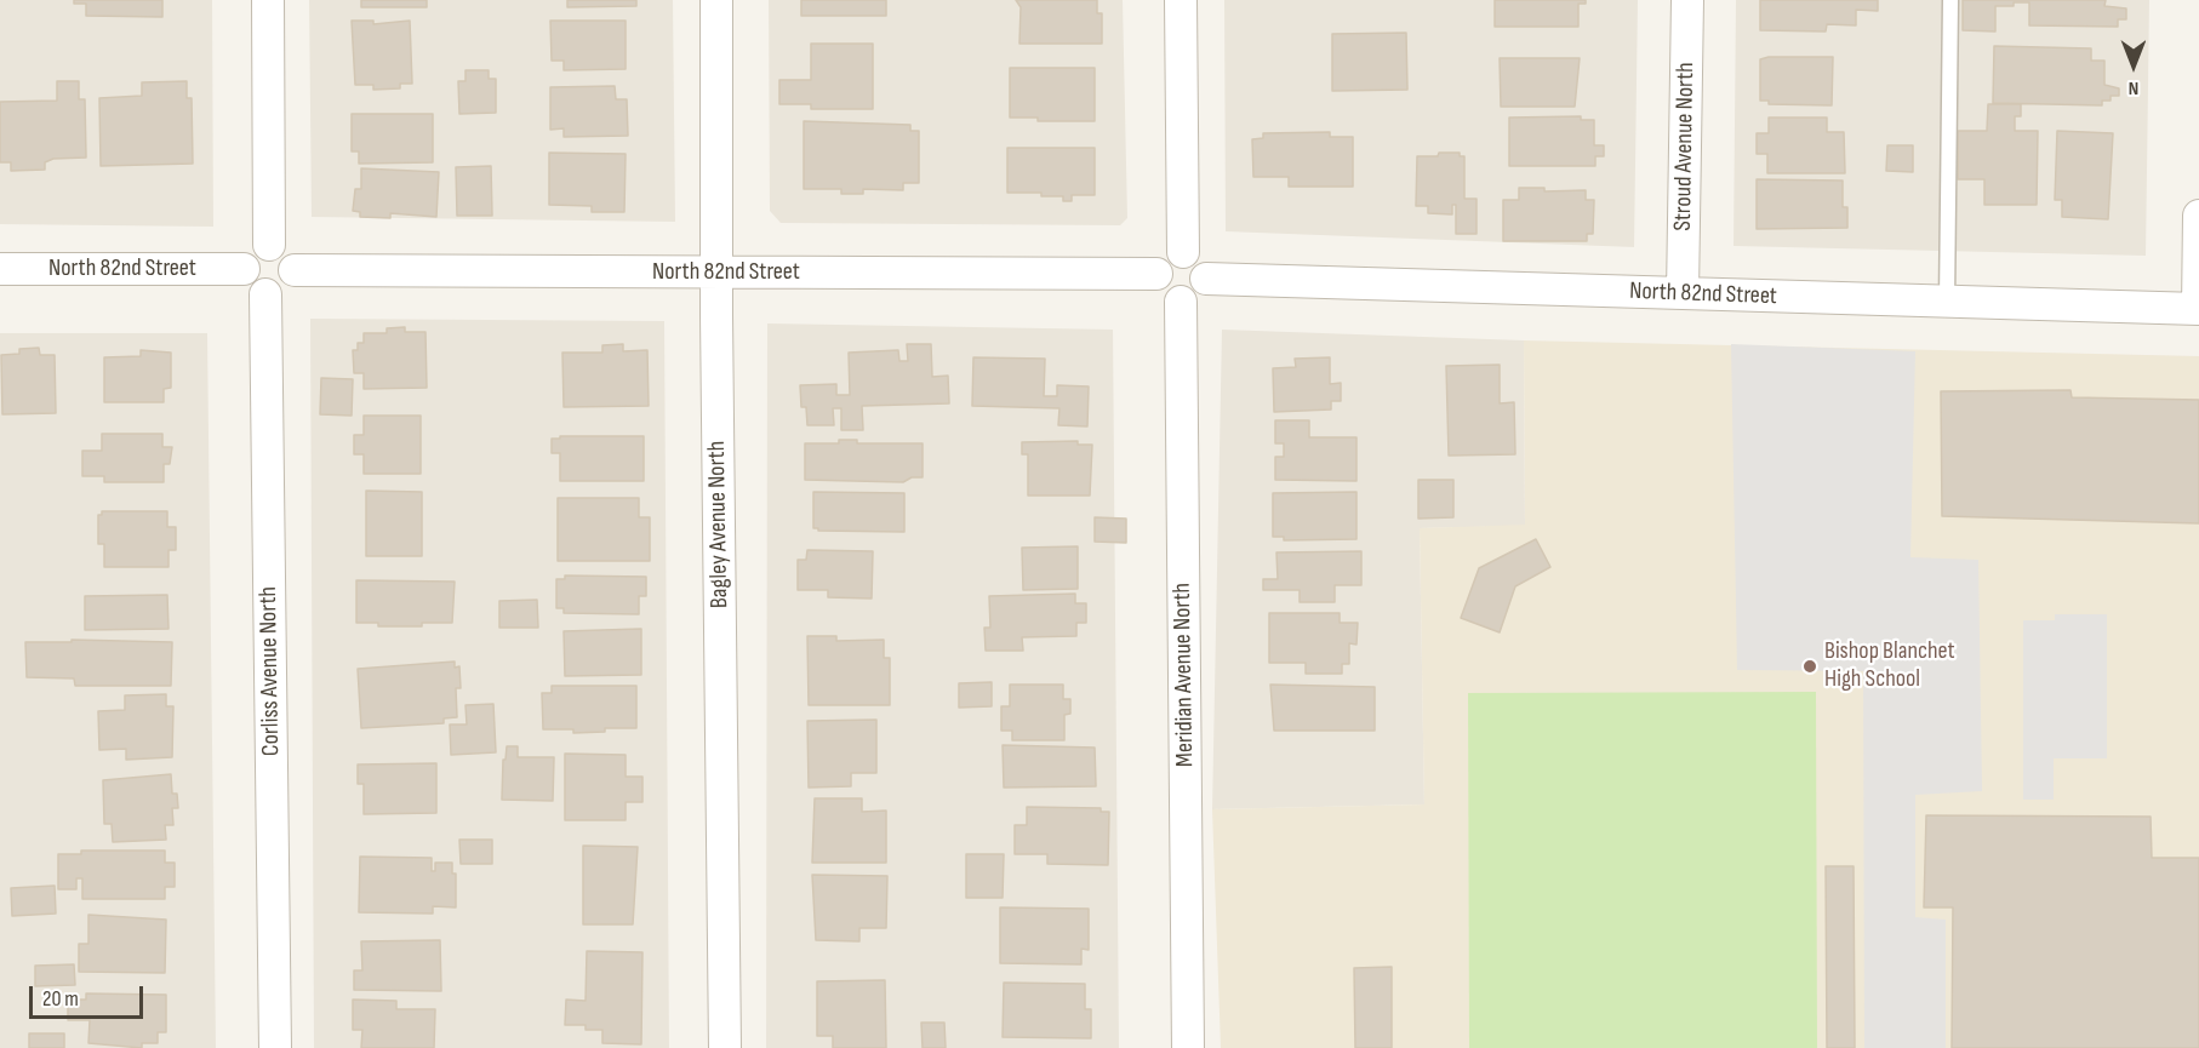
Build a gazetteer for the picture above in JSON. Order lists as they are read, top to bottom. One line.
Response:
{"streets":{"street":["Stroud Avenue North","North 82nd Street","Bagley Avenue North","Corliss Avenue North","Meridian Avenue North"]},"crossings":[["Stroud Avenue North","North 82nd Street"],["North 82nd Street","Bagley Avenue North"],["North 82nd Street","Corliss Avenue North"],["North 82nd Street","Meridian Avenue North"]],"places":["Bishop Blanchet High School"],"scale_bar":"20 m","north":"bottom"}
